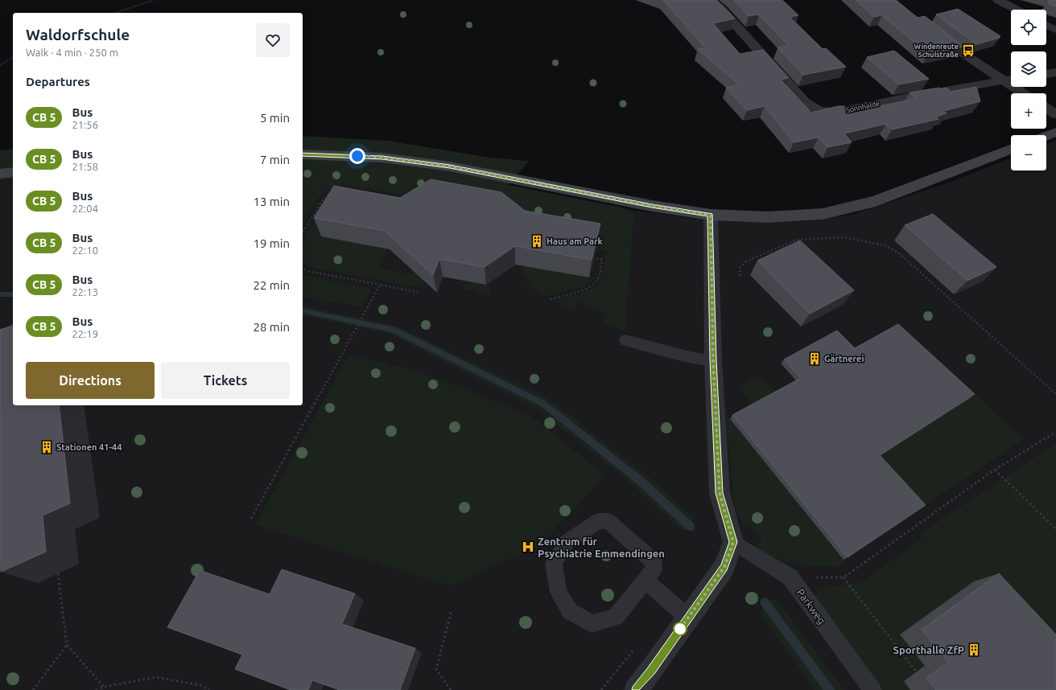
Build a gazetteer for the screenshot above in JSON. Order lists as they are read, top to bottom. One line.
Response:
{"streets":{"street":["Sonnhalde"],"lane":["Parkweg"]},"places":{"bus stop":["Windenreute Schulstraße"],"building":["Haus am Park","Gärtnerei","Stationen 41-44","Sporthalle ZfP"],"hospital":["Zentrum für Psychiatrie Emmendingen"]},"page":{"map_buttons":["+","−"],"heading":[["Waldorfschule","Walk · 4 min · 250 m"],"Departures"],"list":[{"mark":"CB 5","name":"Bus","note":"21:56","value":"5 min"},{"mark":"CB 5","name":"Bus","note":"21:58","value":"7 min"},{"mark":"CB 5","name":"Bus","note":"22:04","value":"13 min"},{"mark":"CB 5","name":"Bus","note":"22:10","value":"19 min"},{"mark":"CB 5","name":"Bus","note":"22:13","value":"22 min"},{"mark":"CB 5","name":"Bus","note":"22:19","value":"28 min"}],"buttons":["Directions","Tickets"]}}
